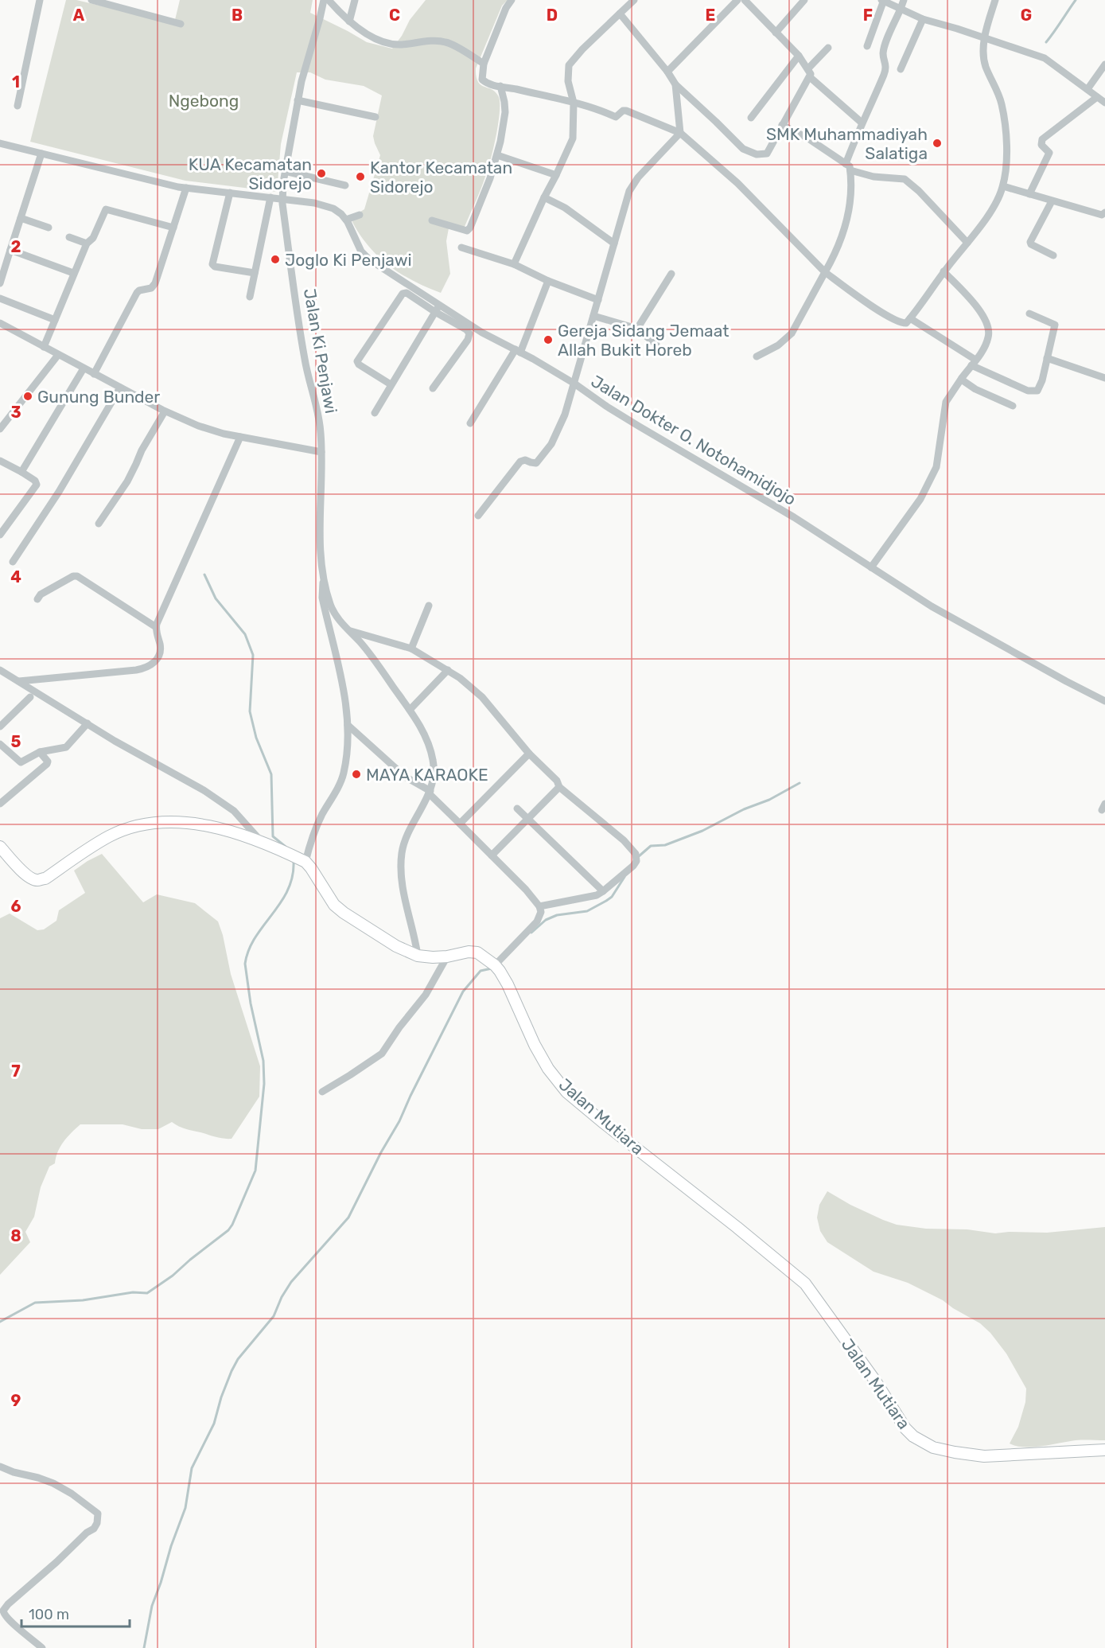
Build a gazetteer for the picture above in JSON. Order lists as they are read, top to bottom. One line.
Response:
{"streets":{"street":["Jalan Ki Penjawi","Jalan Dokter O. Notohamidjojo","Jalan Mutiara"]},"parks":["Ngebong"],"places":["SMK Muhammadiyah Salatiga","KUA Kecamatan Sidorejo","Kantor Kecamatan Sidorejo","Joglo Ki Penjawi","Gereja Sidang Jemaat Allah Bukit Horeb","Gunung Bunder","MAYA KARAOKE"],"scale_bar":"100 m","grid":{"columns":["A","B","C","D","E","F","G"],"rows":["1","2","3","4","5","6","7","8","9"]}}
